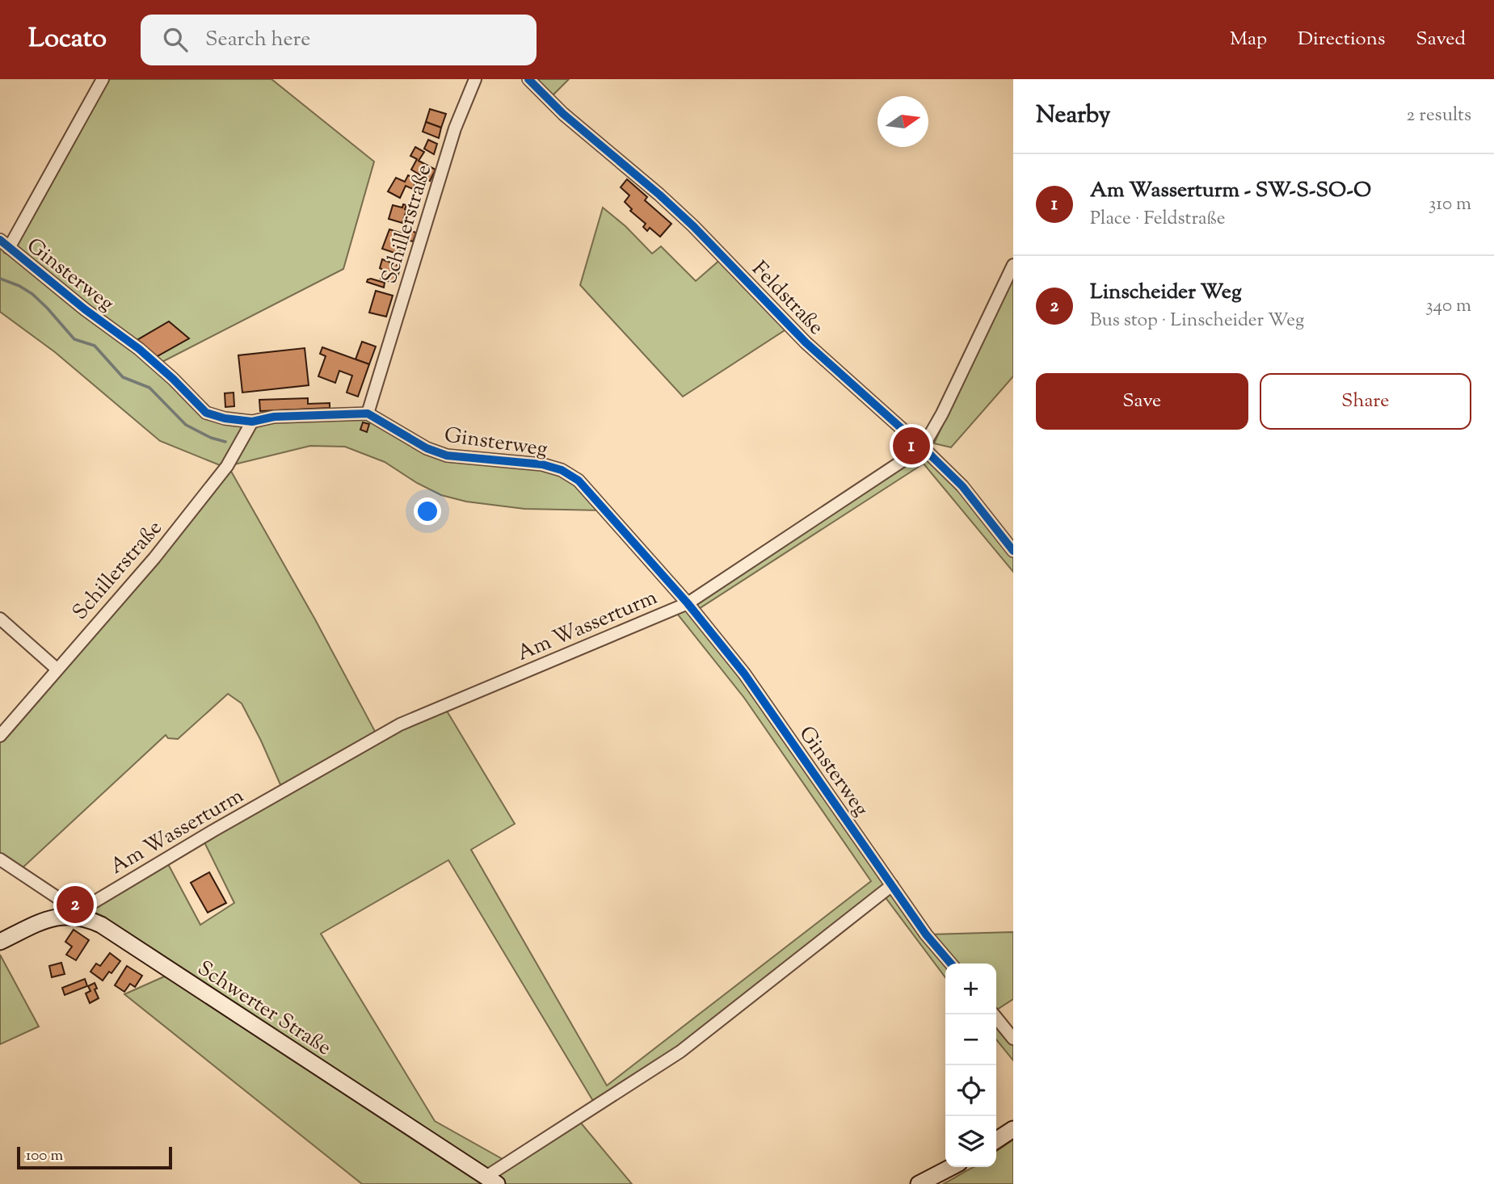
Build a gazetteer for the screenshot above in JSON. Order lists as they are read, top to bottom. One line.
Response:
{"streets":{"main road":["Schwerter Straße"],"street":["Schillerstraße","Ginsterweg","Feldstraße","Am Wasserturm"]},"crossings":[["Schillerstraße","Ginsterweg"],["Ginsterweg","Am Wasserturm"],["Feldstraße","Am Wasserturm"],["Am Wasserturm","Schwerter Straße"]],"scale_bar":"100 m","north":"right","page":{"header":"Locato","search":"Search here","nav":["Map","Directions","Saved"],"heading":["Nearby","2 results"],"list":[{"mark":"1","name":"Am Wasserturm - SW-S-SO-O","note":"Place · Feldstraße","value":"310 m"},{"mark":"2","name":"Linscheider Weg","note":"Bus stop · Linscheider Weg","value":"340 m"}],"buttons":["Save","Share"],"pins":["1","2"],"map_buttons":["+","−"],"scale":"100 m"}}
